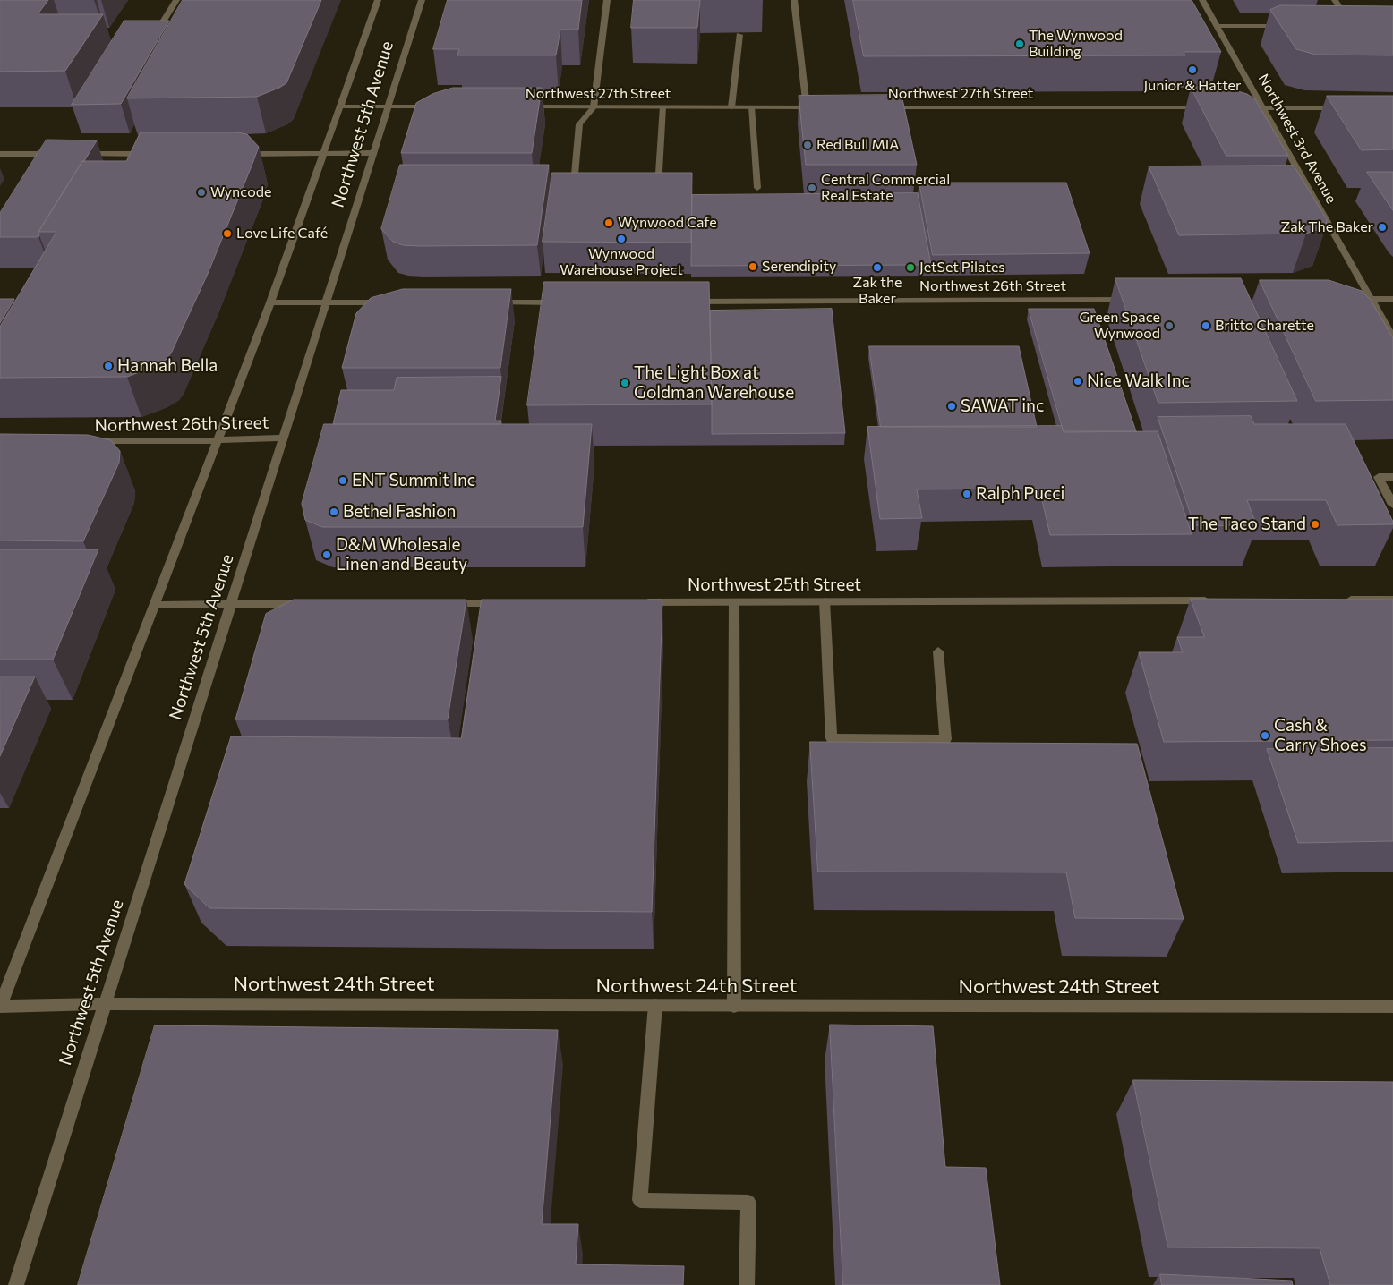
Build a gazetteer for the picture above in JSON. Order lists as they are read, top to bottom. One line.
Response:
{"streets":{"street":["Northwest 27th Street","Northwest 5th Avenue","Northwest 3rd Avenue","Northwest 26th Street","Northwest 25th Street","Northwest 24th Street"]},"crossings":[["Northwest 5th Avenue","Northwest 26th Street"],["Northwest 5th Avenue","Northwest 24th Street"]],"places":["The Wynwood Building","Junior & Hatter","Red Bull MIA","Central Commercial Real Estate","Wyncode","Wynwood Cafe","Zak The Baker","Love Life Café","Wynwood Warehouse Project","Serendipity","Zak the Baker","JetSet Pilates","Green Space Wynwood","Britto Charette","Hannah Bella","Nice Walk Inc","The Light Box at Goldman Warehouse","SAWAT inc","ENT Summit Inc","Ralph Pucci","Bethel Fashion","The Taco Stand","D&M Wholesale Linen and Beauty","Cash & Carry Shoes"]}
